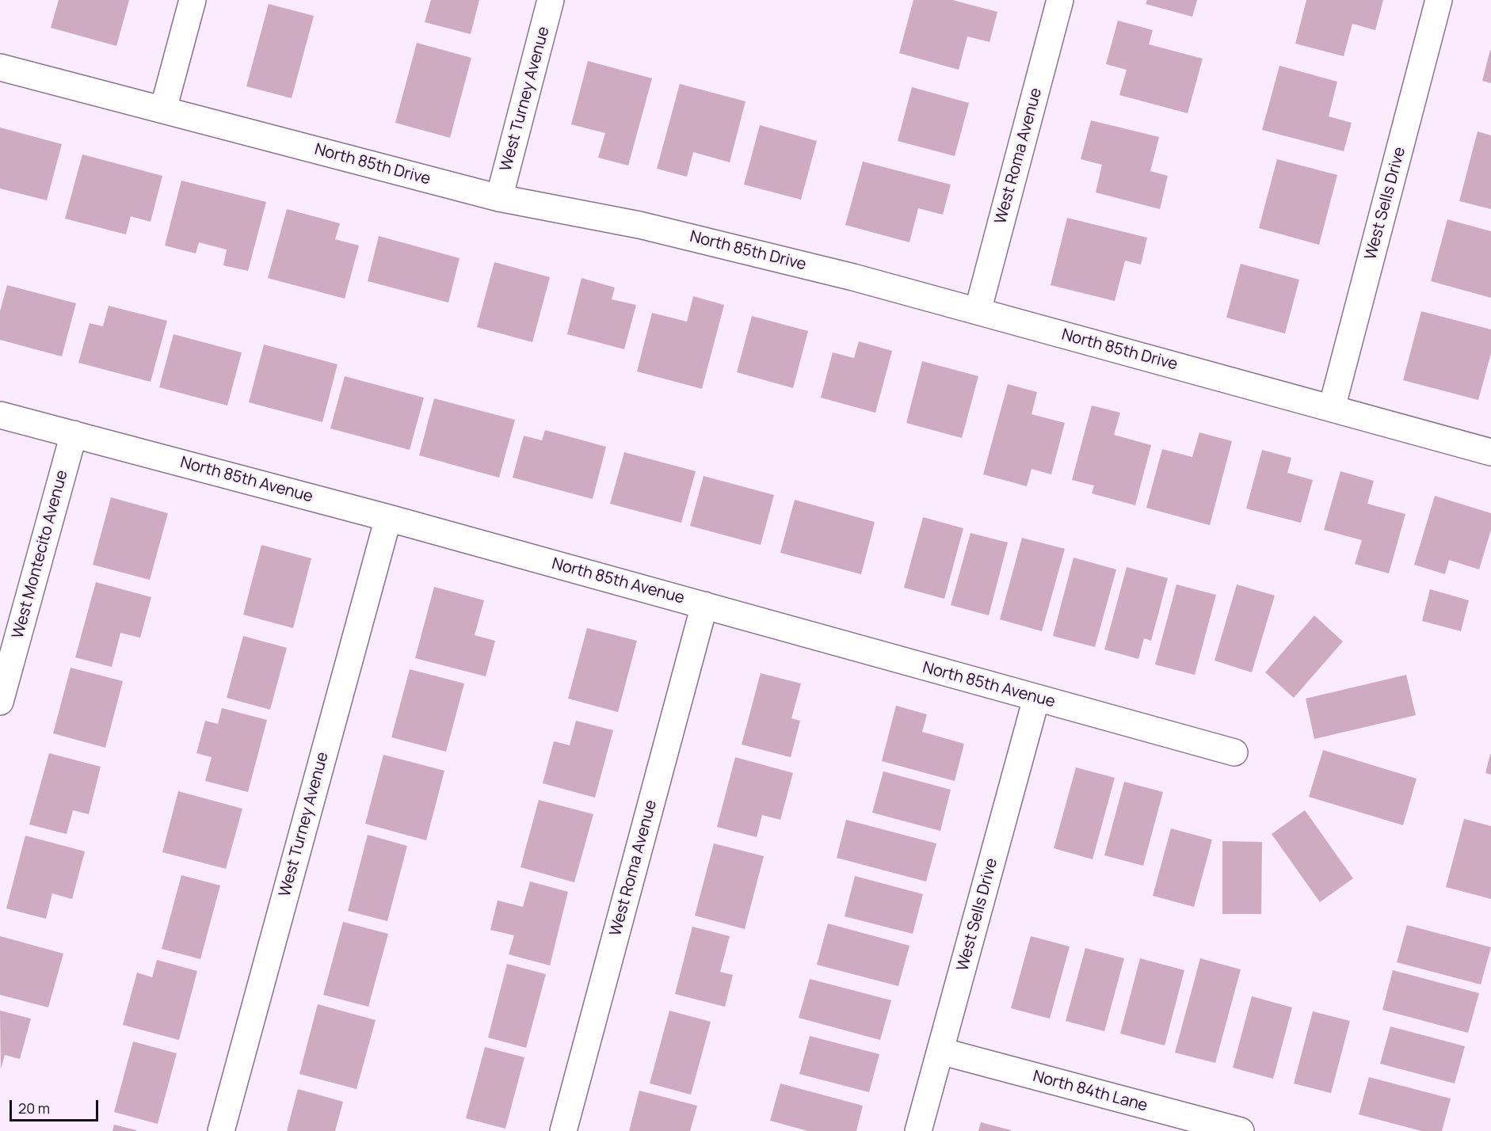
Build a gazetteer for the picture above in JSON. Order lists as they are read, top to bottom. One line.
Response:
{"streets":{"street":["West Turney Avenue","West Roma Avenue","North 85th Drive","West Sells Drive","North 85th Avenue","West Montecito Avenue","North 84th Lane"]},"crossings":[["West Turney Avenue","North 85th Drive"],["West Turney Avenue","North 85th Avenue"],["West Roma Avenue","North 85th Drive"],["West Roma Avenue","North 85th Avenue"],["North 85th Drive","West Sells Drive"],["West Sells Drive","North 85th Avenue"],["West Sells Drive","North 84th Lane"],["North 85th Avenue","West Montecito Avenue"]],"scale_bar":"20 m"}
